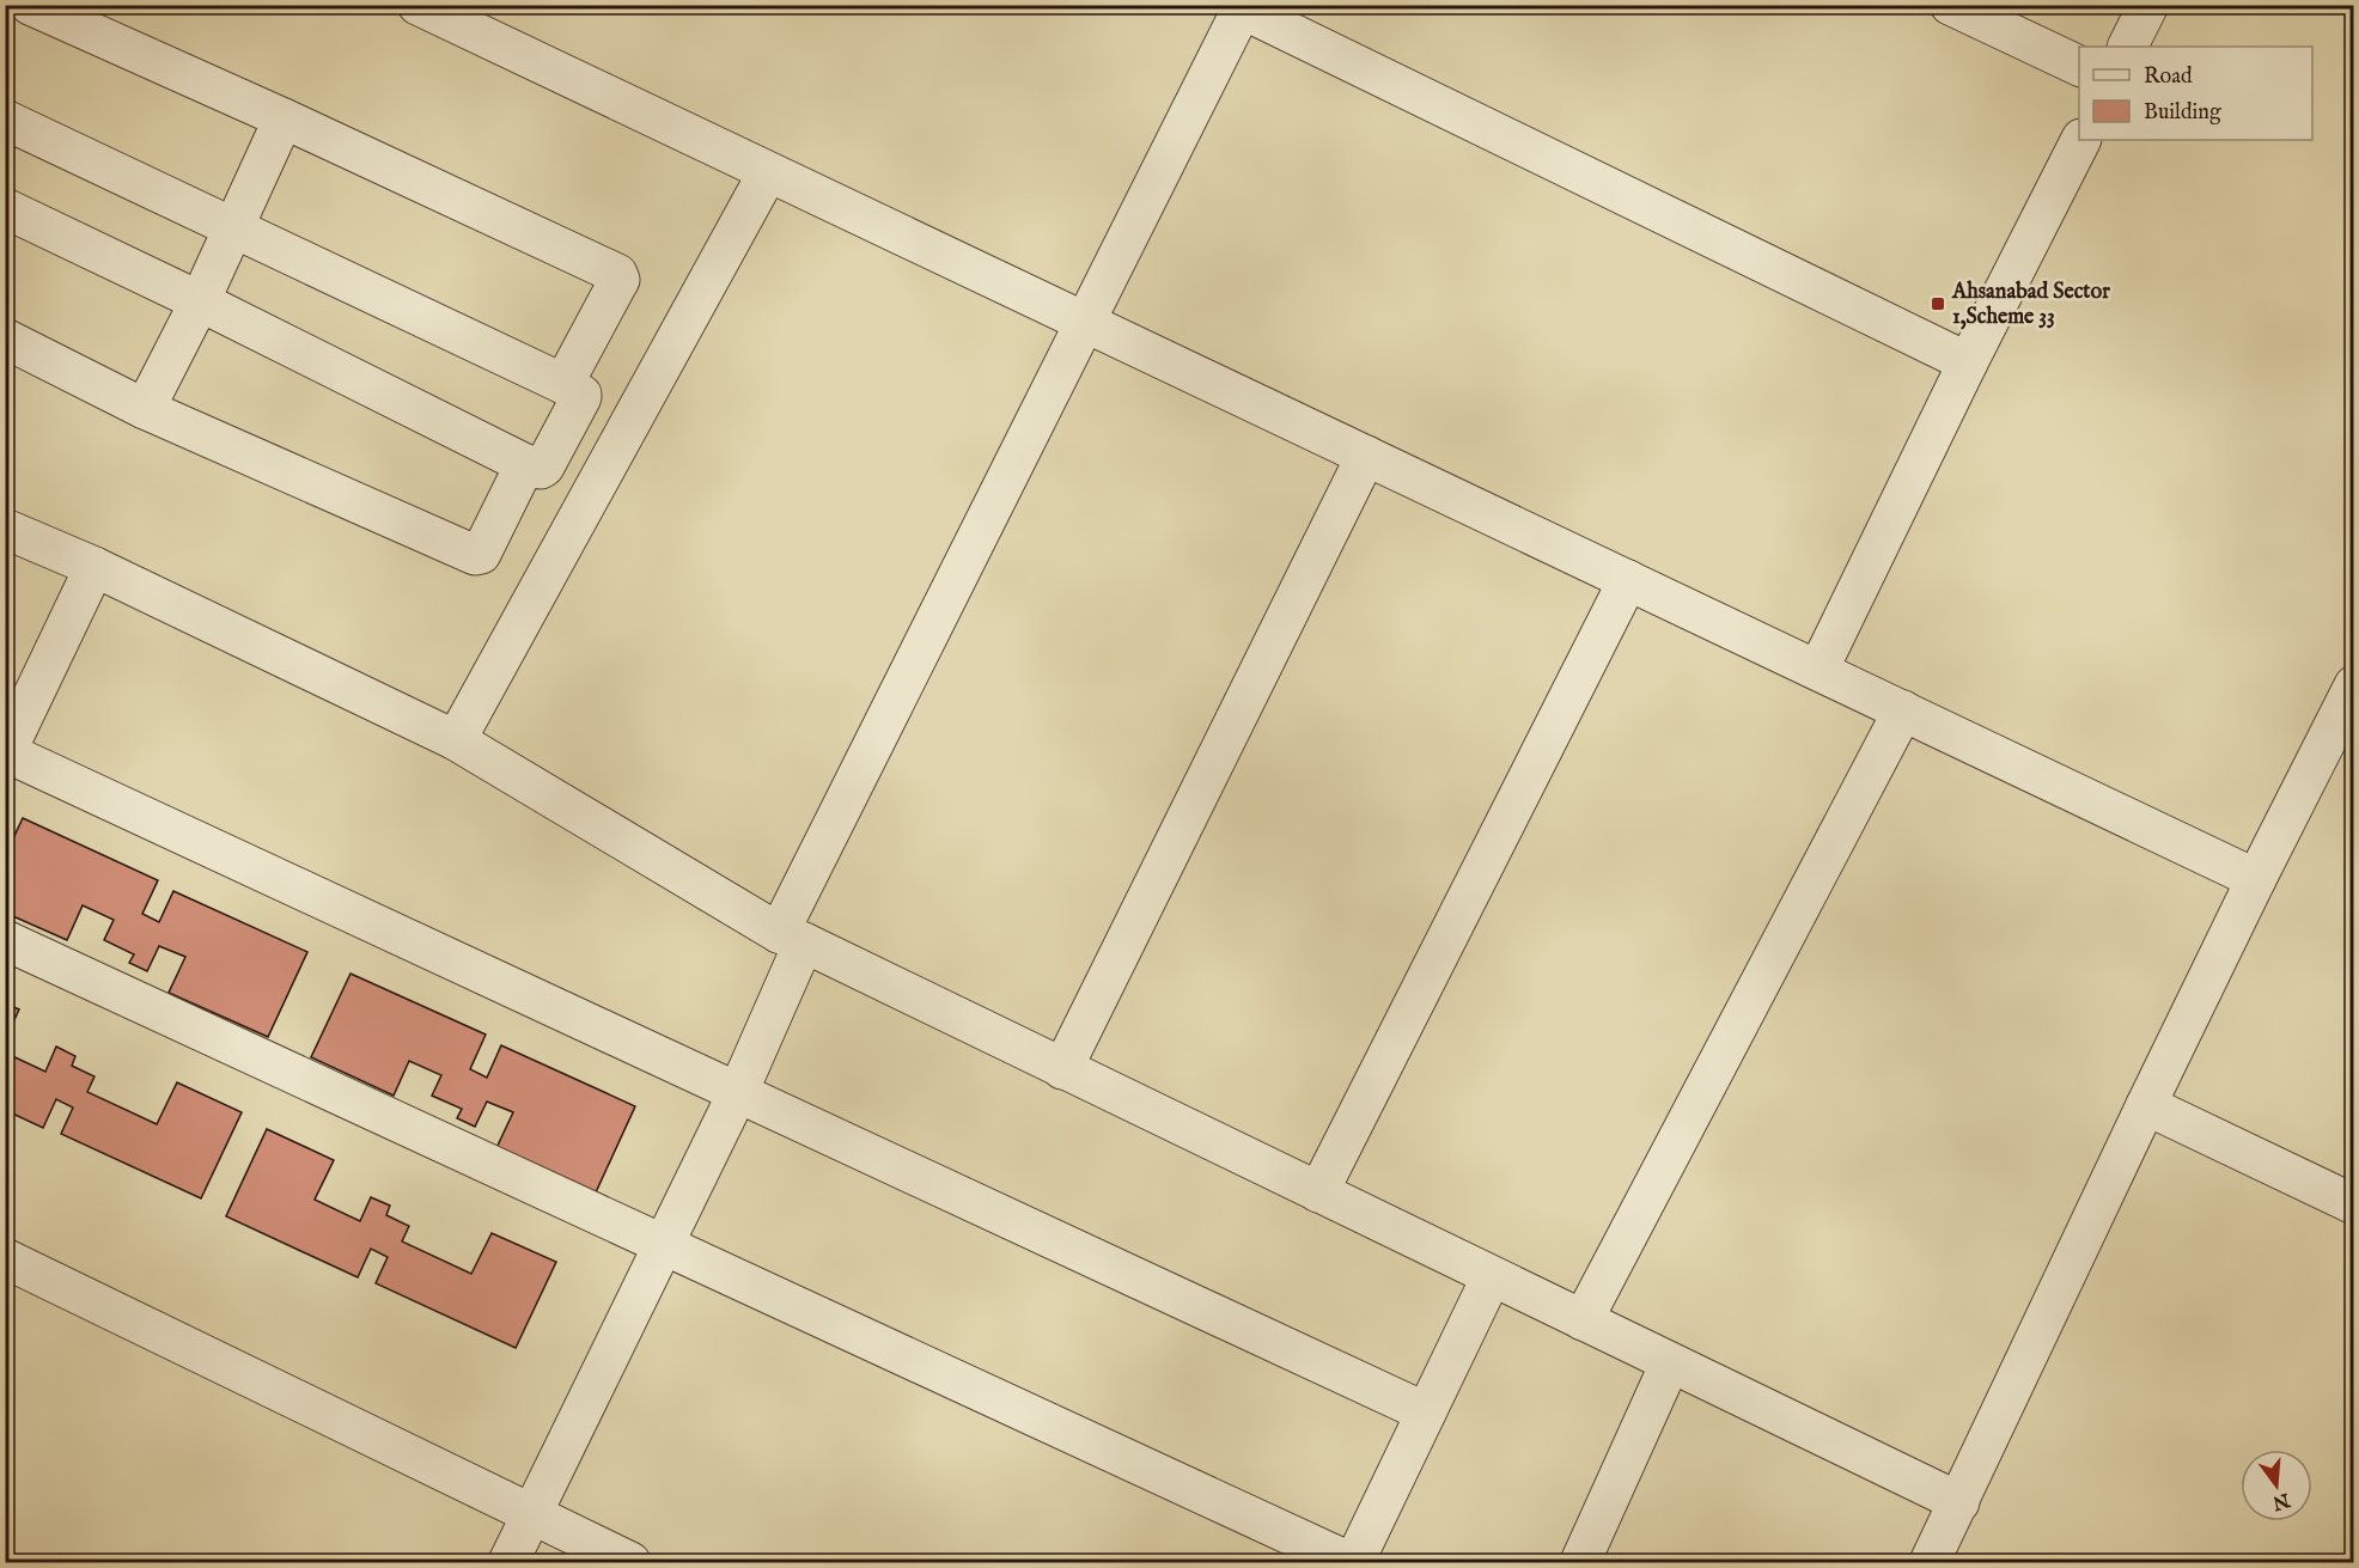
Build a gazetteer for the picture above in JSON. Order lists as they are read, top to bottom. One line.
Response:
{"places":{"transit":["Ahsanabad Sector 1,Scheme 33"]},"legend":["Road","Building"],"north":"bottom"}
